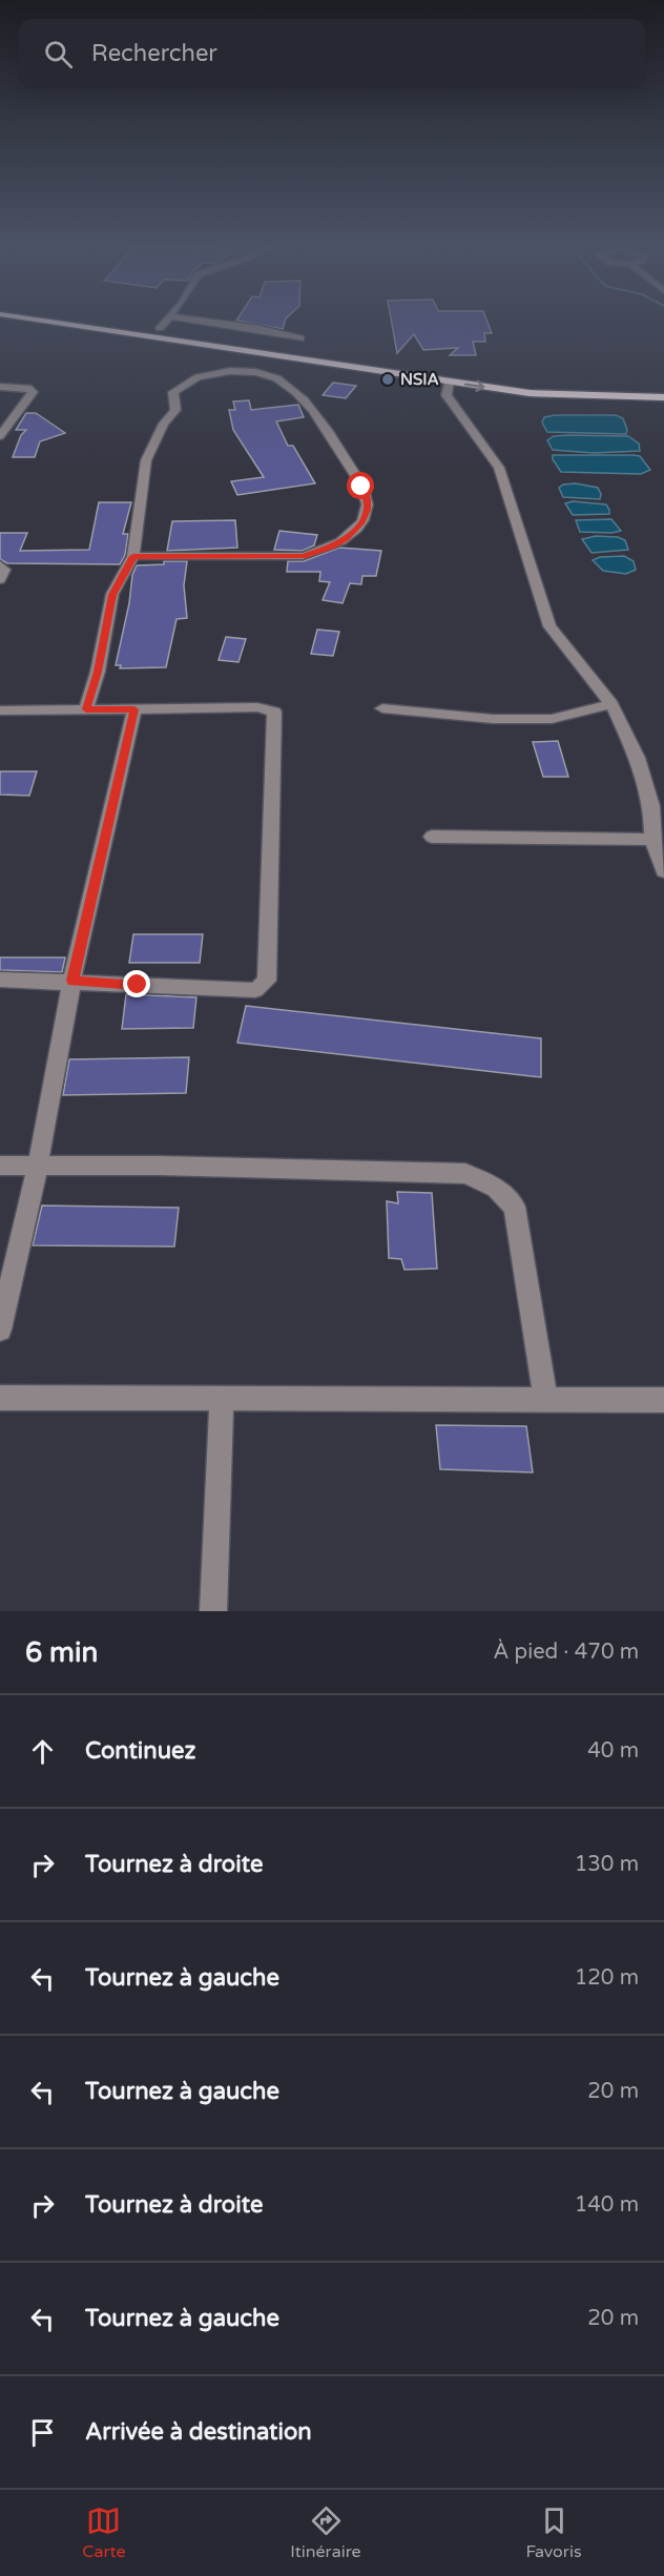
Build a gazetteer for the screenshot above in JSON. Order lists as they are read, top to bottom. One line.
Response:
{"places":["NSIA"],"page":{"search":"Rechercher","heading":["6 min","À pied · 470 m"],"list":[["Continuez","40 m"],["Tournez à droite","130 m"],["Tournez à gauche","120 m"],["Tournez à gauche","20 m"],["Tournez à droite","140 m"],["Tournez à gauche","20 m"],"Arrivée à destination"],"nav":["Carte","Itinéraire","Favoris"]}}
